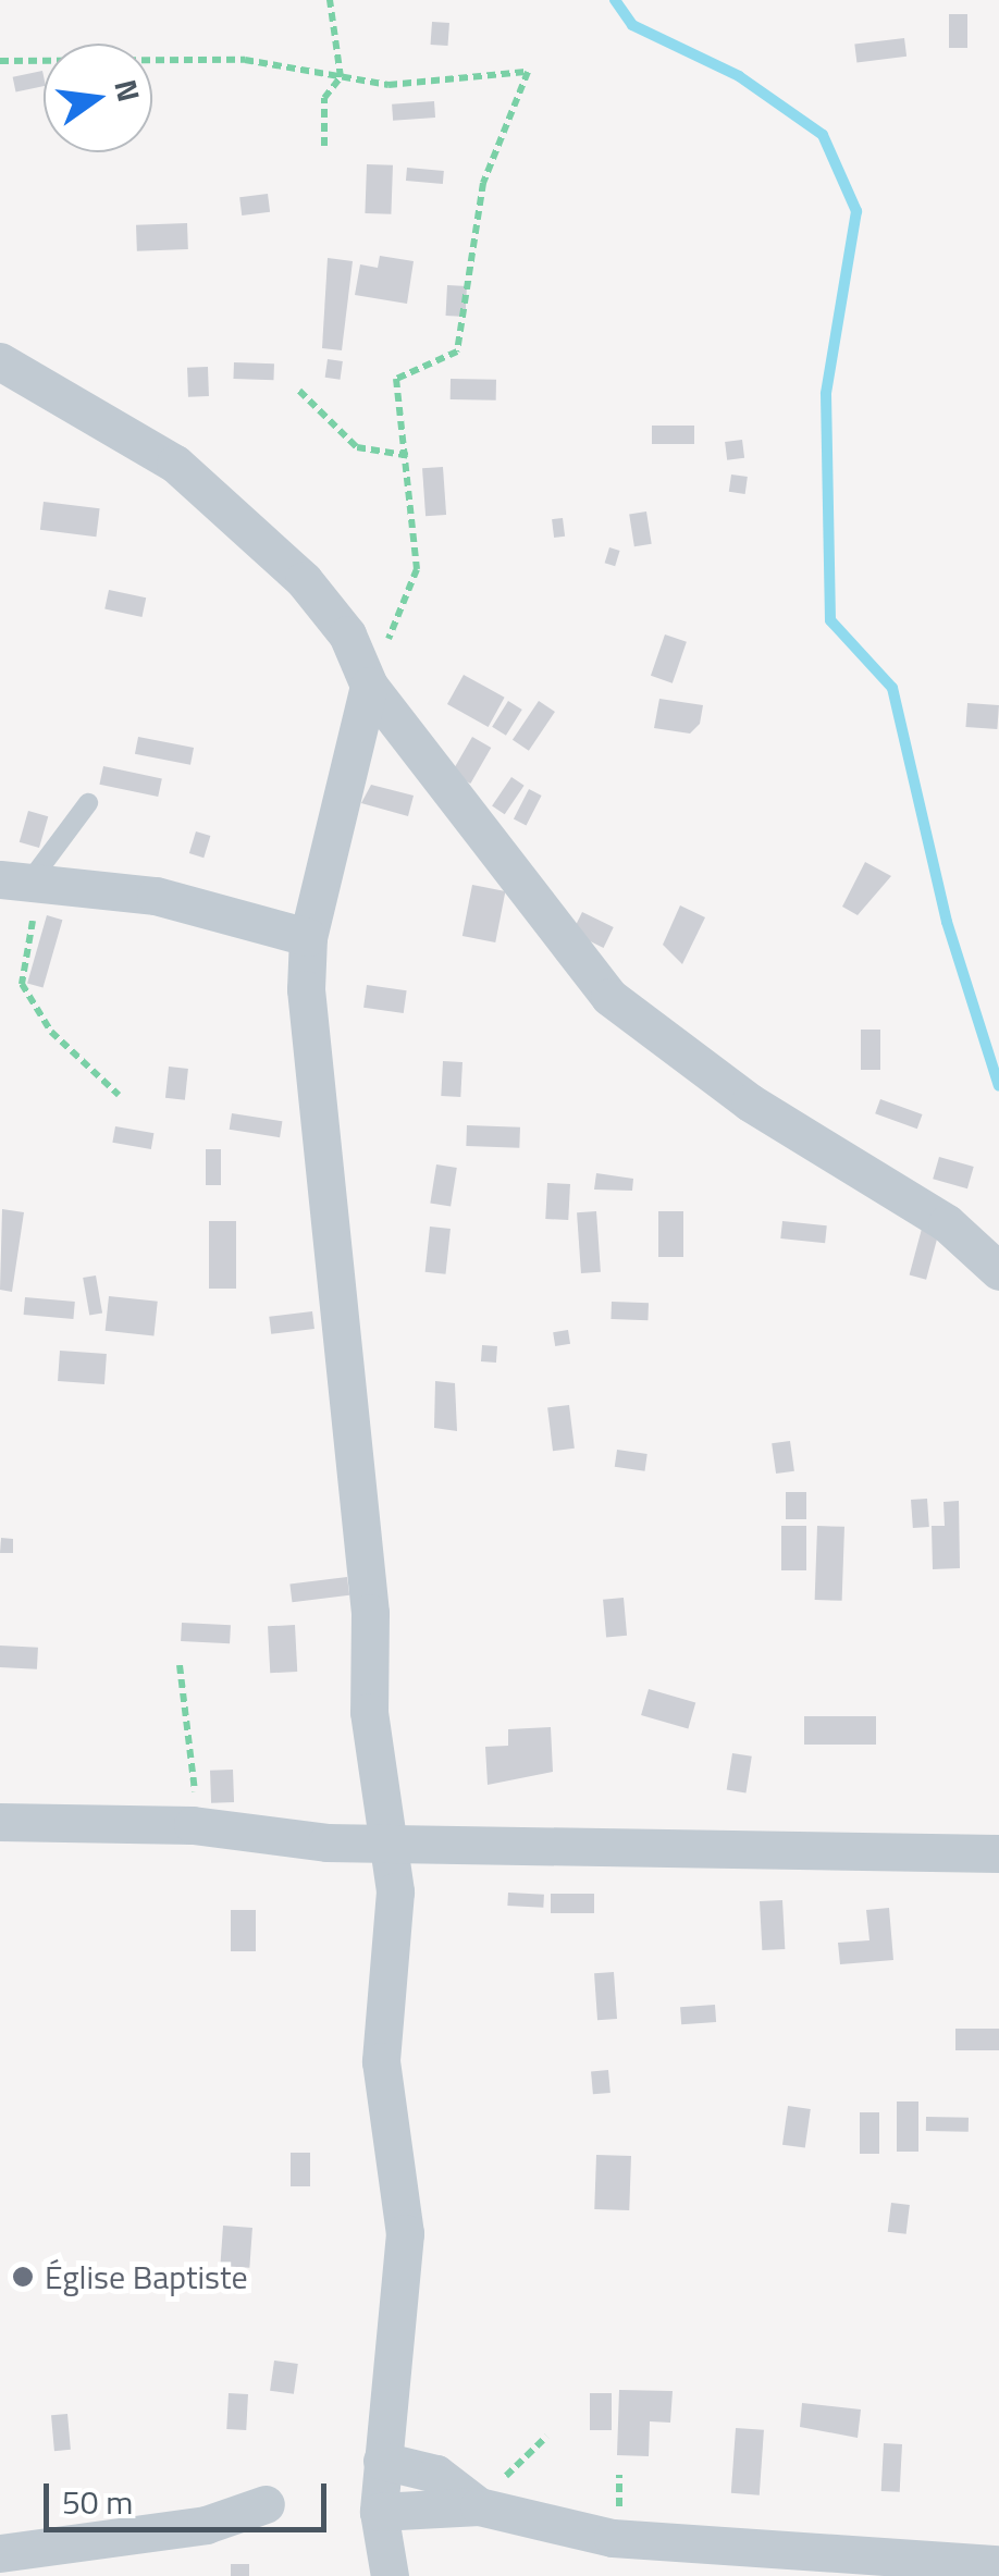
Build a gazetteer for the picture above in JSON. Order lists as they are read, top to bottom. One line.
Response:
{"places":["Église Baptiste"],"scale_bar":"50 m","north":"right"}
